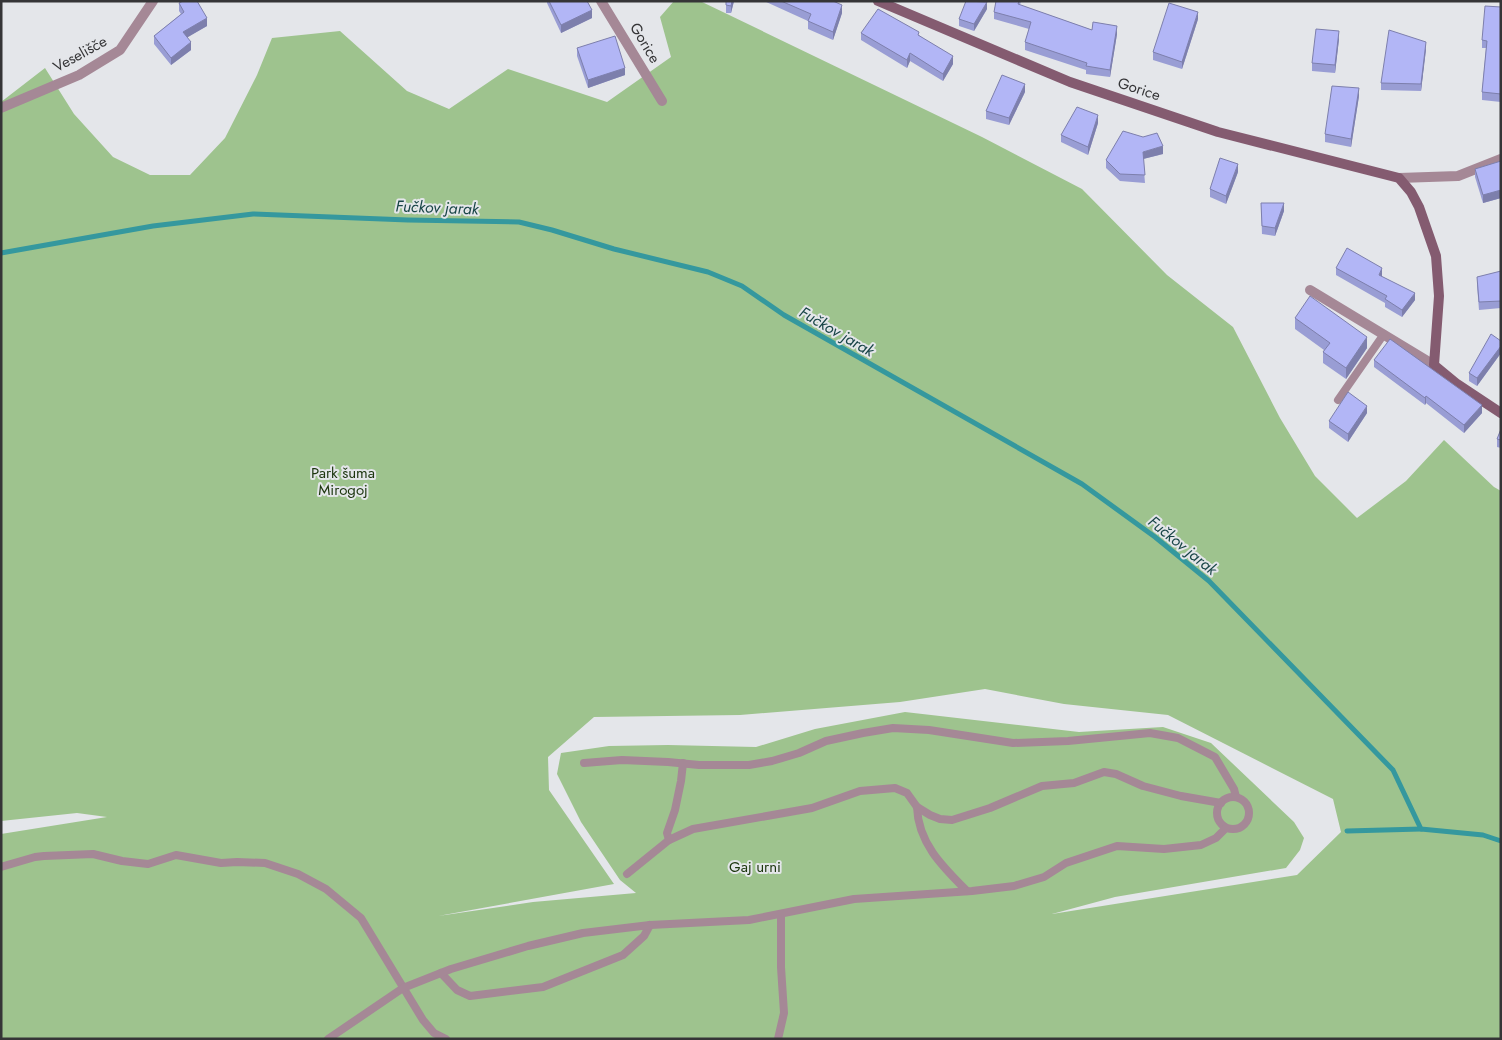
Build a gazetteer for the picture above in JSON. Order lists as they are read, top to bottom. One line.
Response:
{"streets":{"street":["Gorice","Veselišče"]},"water":["Fučkov jarak"],"parks":["Park šuma Mirogoj","Gaj urni"]}
